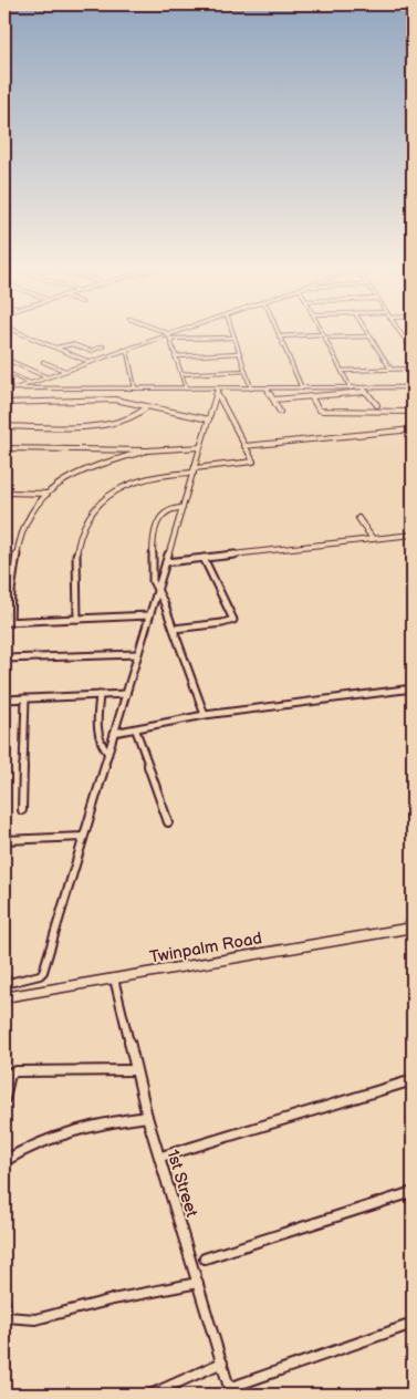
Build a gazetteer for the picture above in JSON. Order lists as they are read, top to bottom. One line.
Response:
{"streets":{"main road":["Twinpalm Road"],"street":["1st Street"]},"crossings":[["Twinpalm Road","1st Street"]]}
